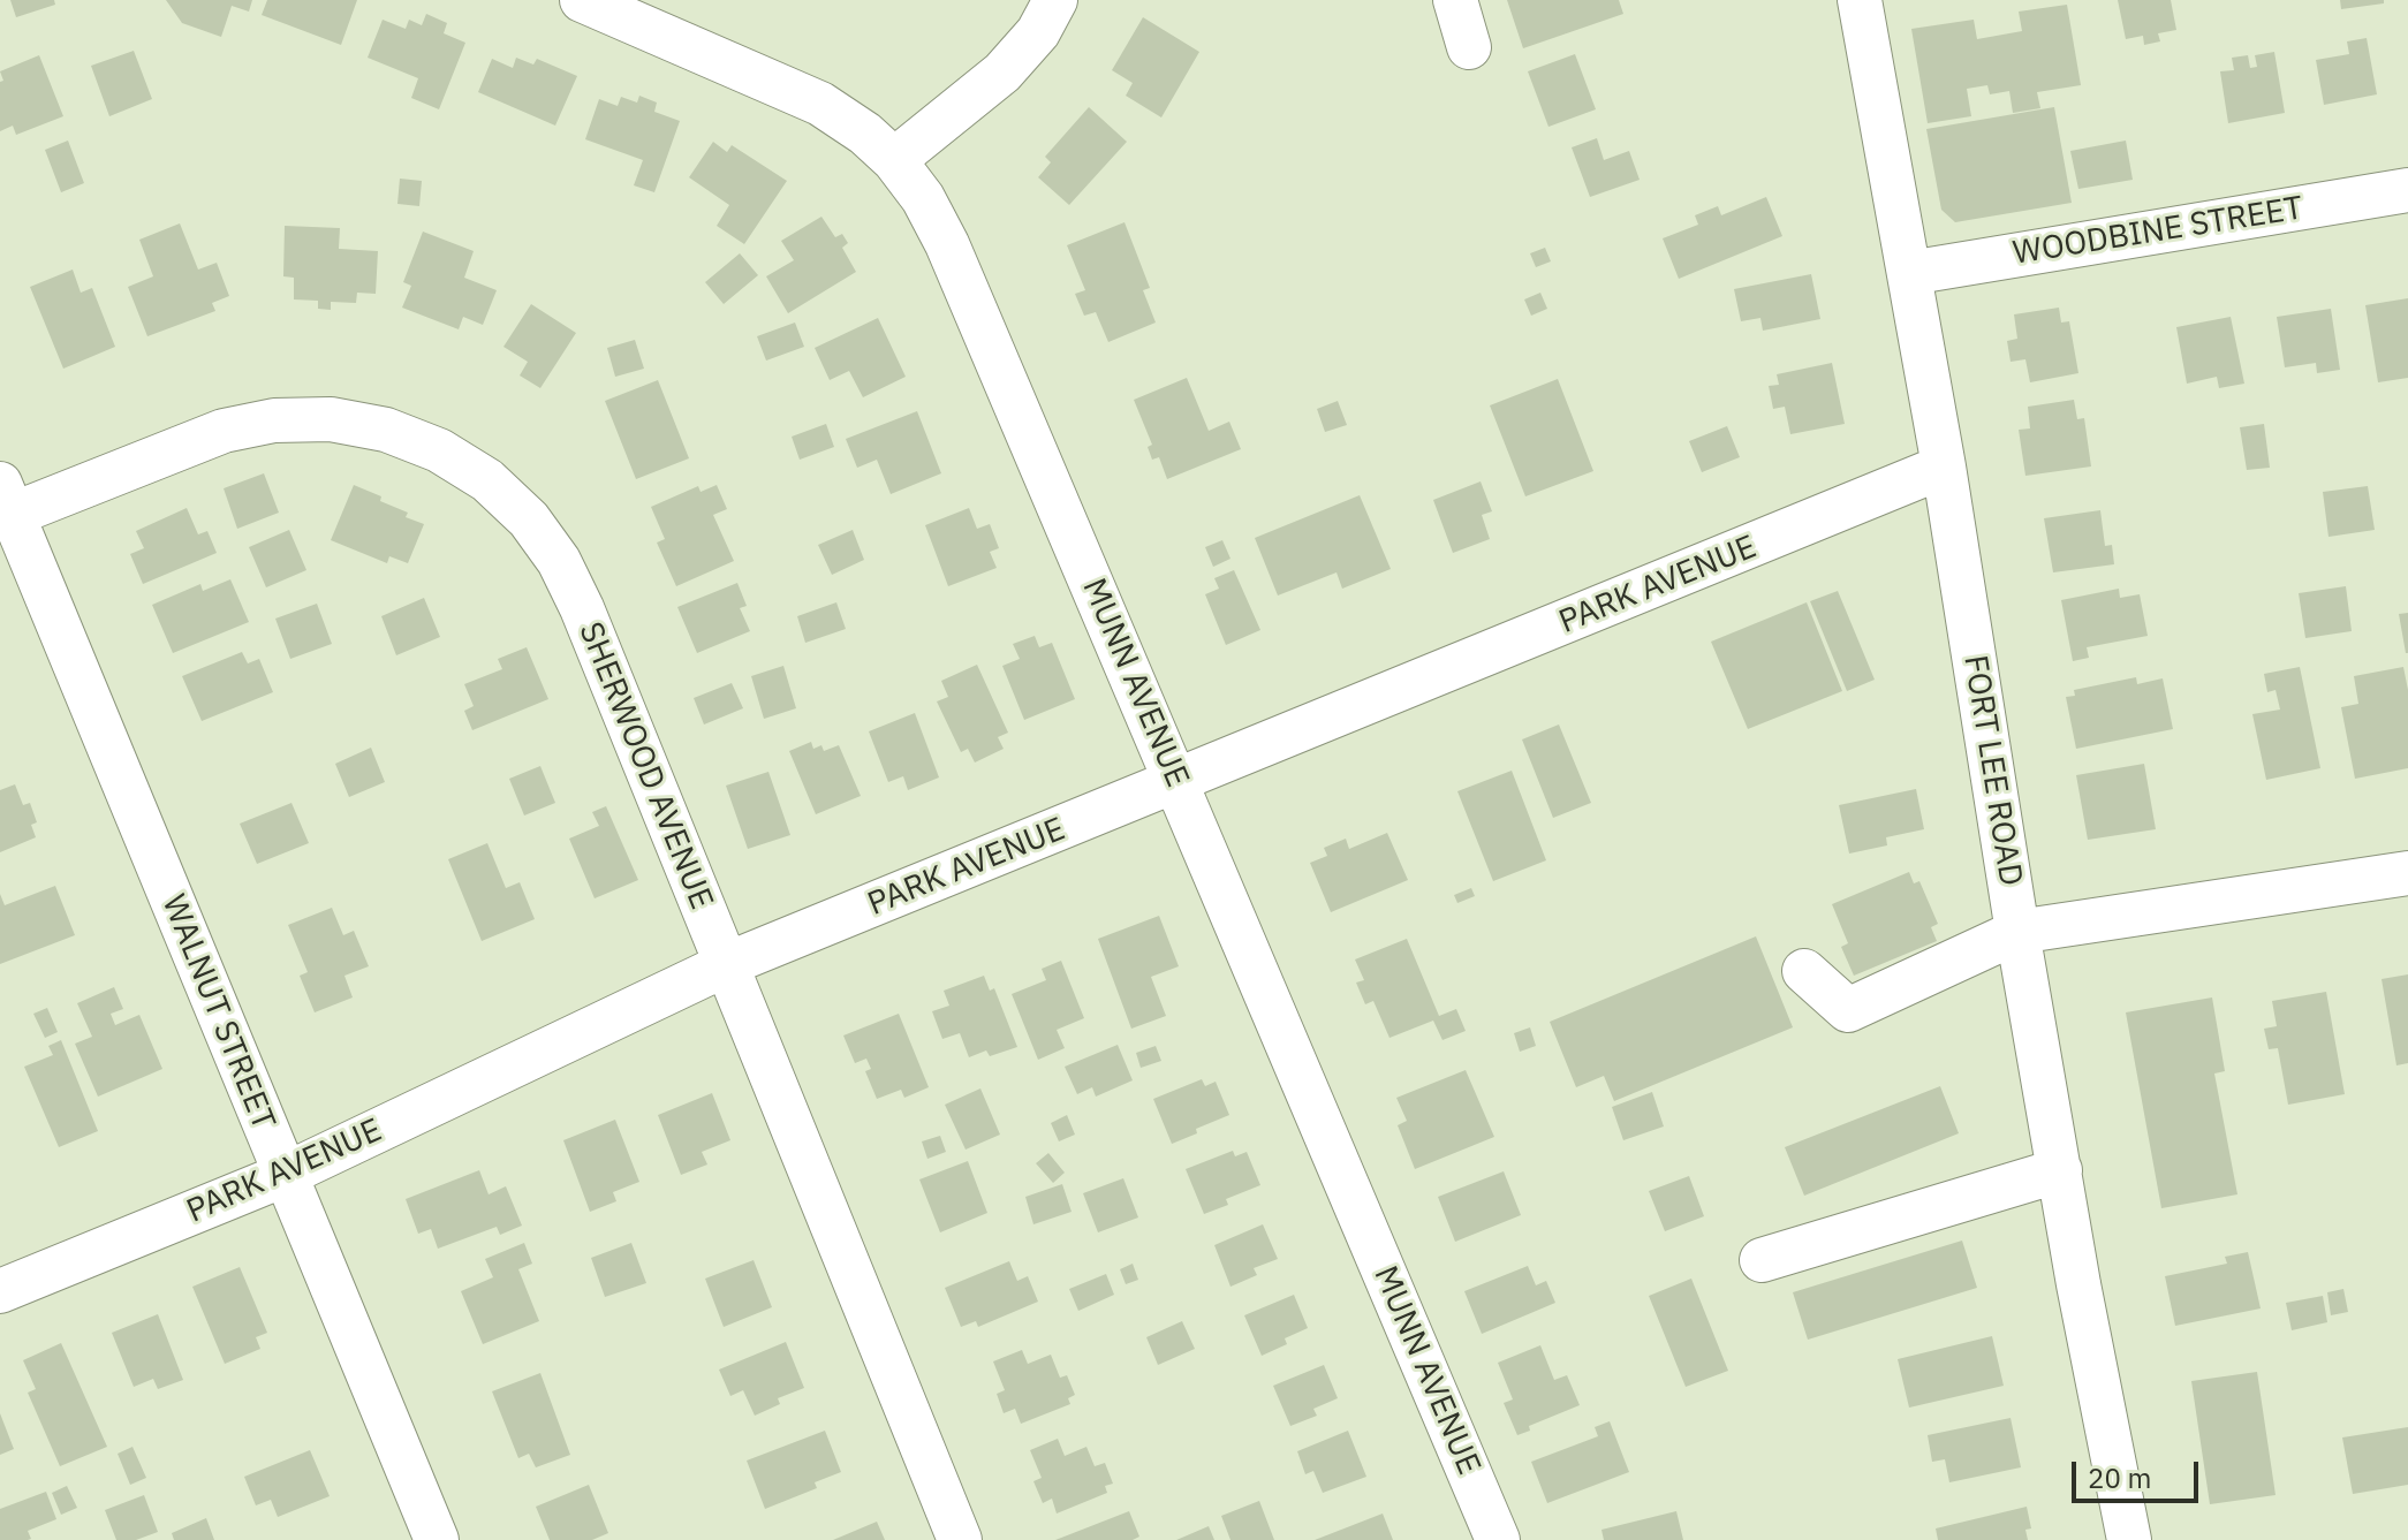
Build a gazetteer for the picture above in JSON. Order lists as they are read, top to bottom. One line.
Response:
{"streets":{"street":["WOODBINE STREET","PARK AVENUE","MUNN AVENUE","SHERWOOD AVENUE","FORT LEE ROAD","WALNUT STREET"]},"crossings":[["WOODBINE STREET","FORT LEE ROAD"],["PARK AVENUE","MUNN AVENUE"],["PARK AVENUE","SHERWOOD AVENUE"],["PARK AVENUE","FORT LEE ROAD"],["PARK AVENUE","WALNUT STREET"],["SHERWOOD AVENUE","WALNUT STREET"]],"scale_bar":"20 m"}
